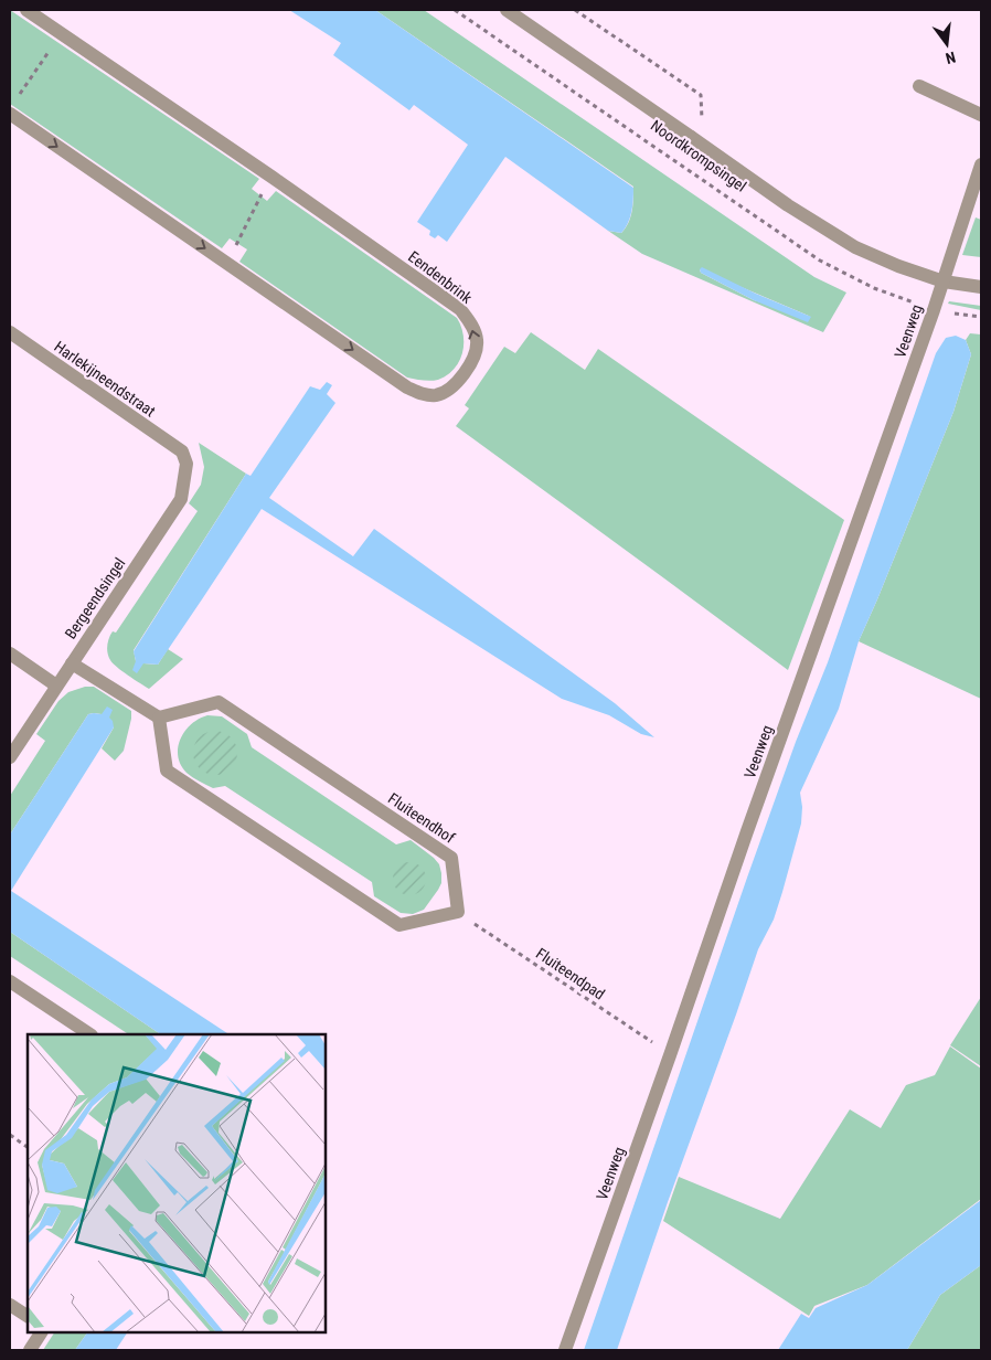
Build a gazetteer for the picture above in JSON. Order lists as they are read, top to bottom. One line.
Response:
{"streets":{"street":["Noordkrompsingel","Eendenbrink","Veenweg","Harlekijneendstraat","Bergeendsingel","Fluiteendhof"],"path":["Fluiteendpad"]},"crossings":[["Noordkrompsingel","Veenweg"],["Veenweg","Fluiteendpad"],["Harlekijneendstraat","Bergeendsingel"],["Fluiteendhof","Fluiteendpad"]],"north":"bottom"}
